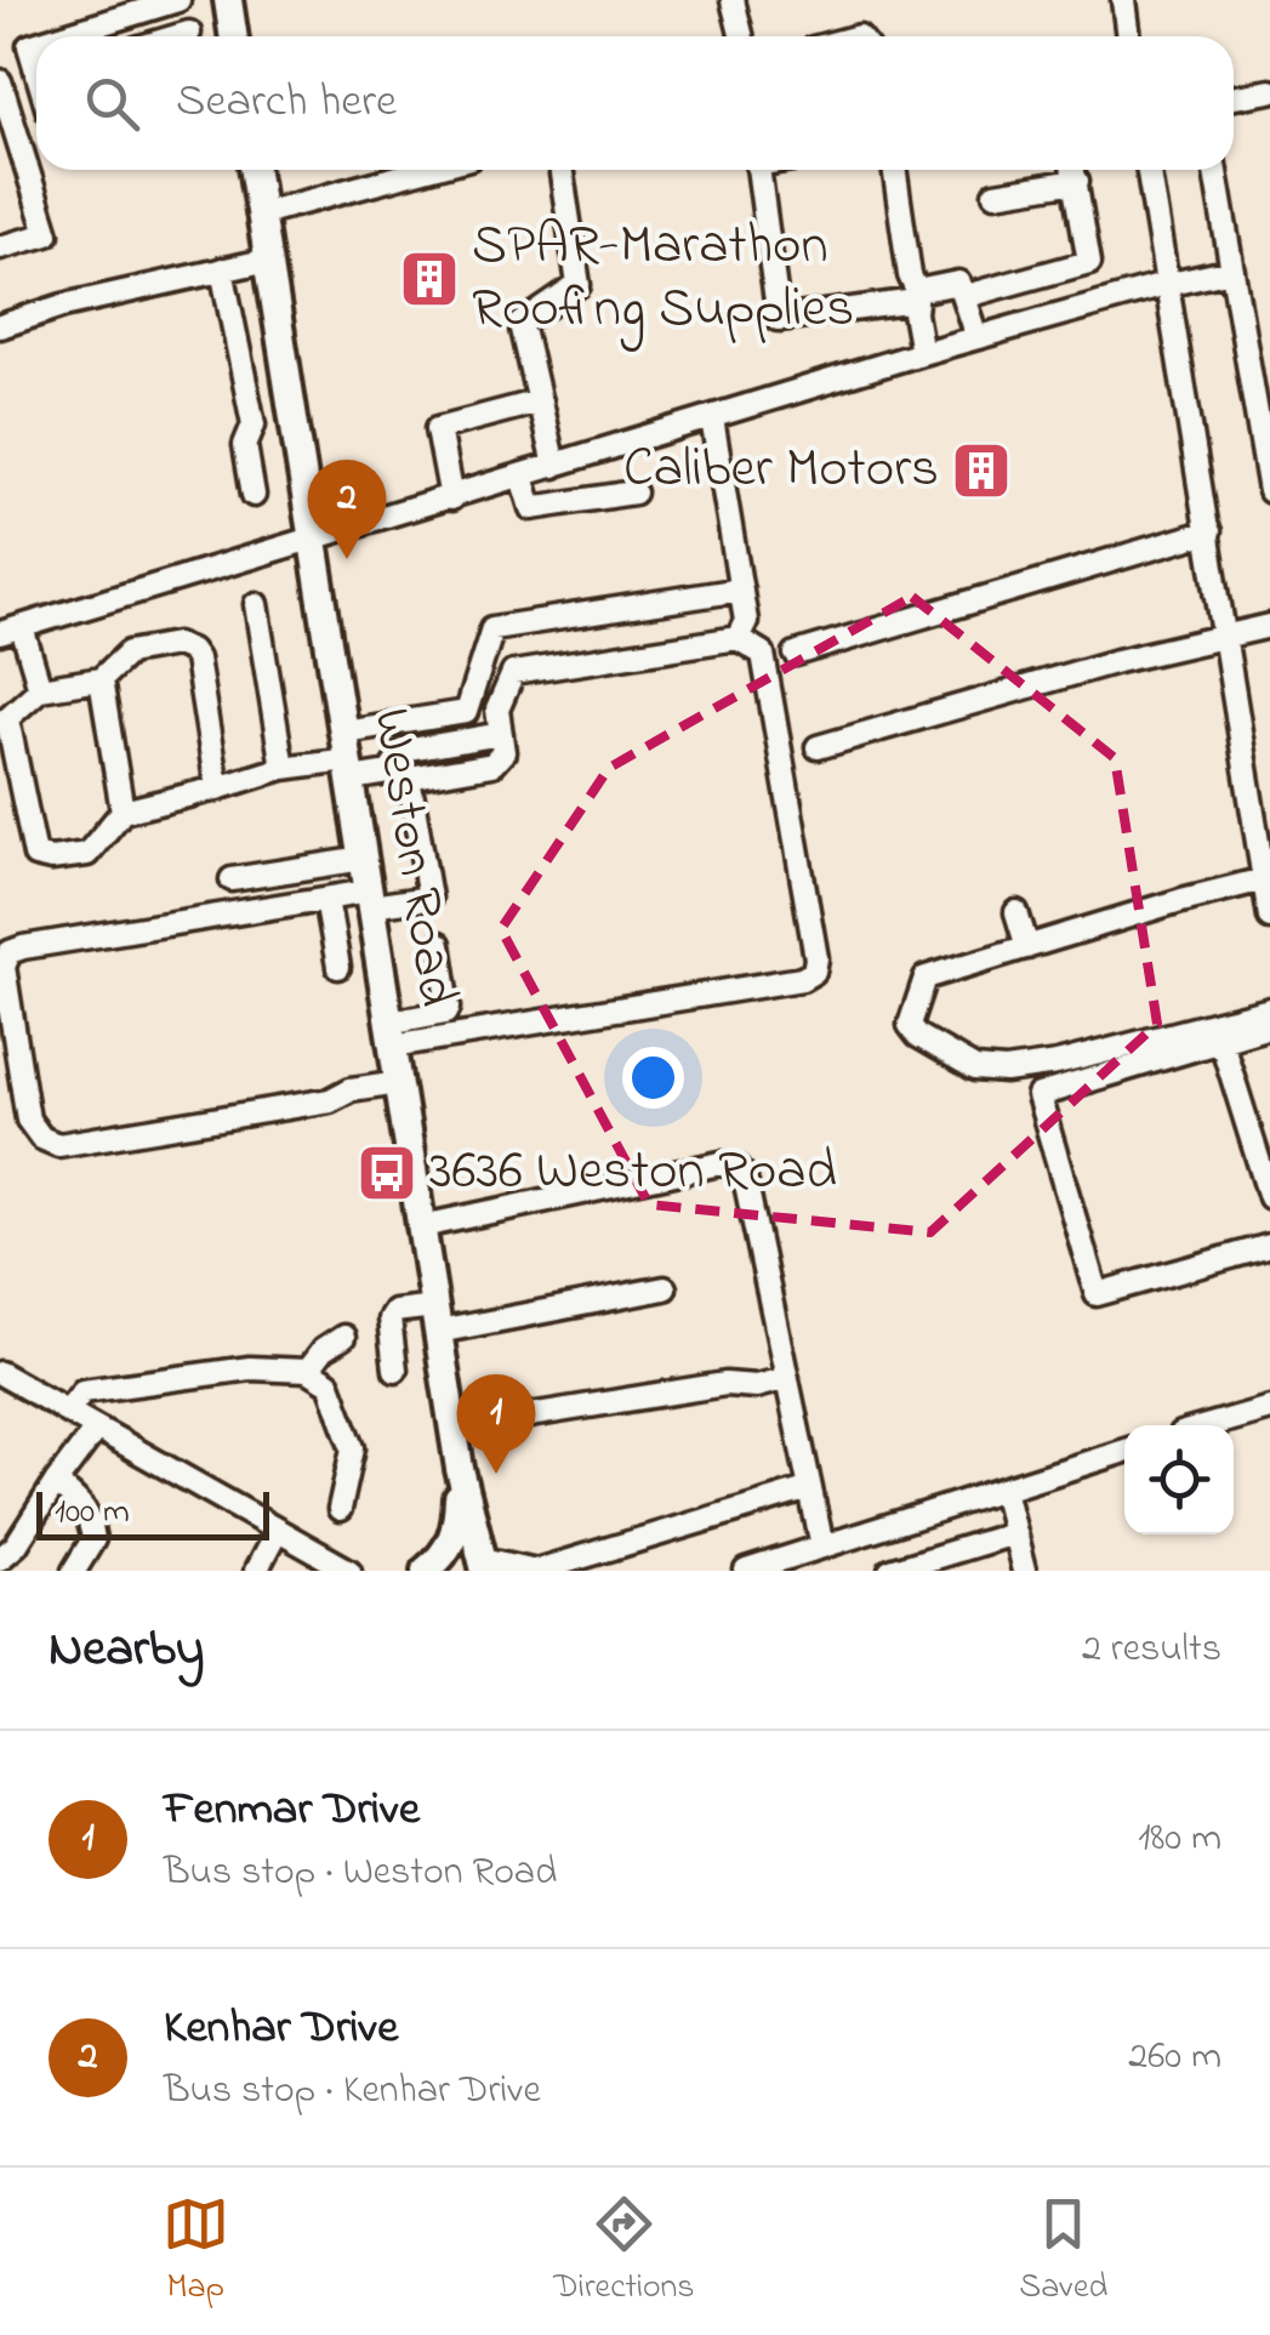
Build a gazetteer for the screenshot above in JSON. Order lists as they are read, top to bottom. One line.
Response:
{"streets":{"main road":["Weston Road"]},"places":{"building":["SPAR-Marathon Roofing Supplies","Caliber Motors"],"bus stop":["3636 Weston Road"]},"scale_bar":"100 m","page":{"search":"Search here","pins":["2","1"],"scale":"100 m","heading":["Nearby","2 results"],"list":[{"mark":"1","name":"Fenmar Drive","note":"Bus stop · Weston Road","value":"180 m"},{"mark":"2","name":"Kenhar Drive","note":"Bus stop · Kenhar Drive","value":"260 m"}],"nav":["Map","Directions","Saved"]}}
